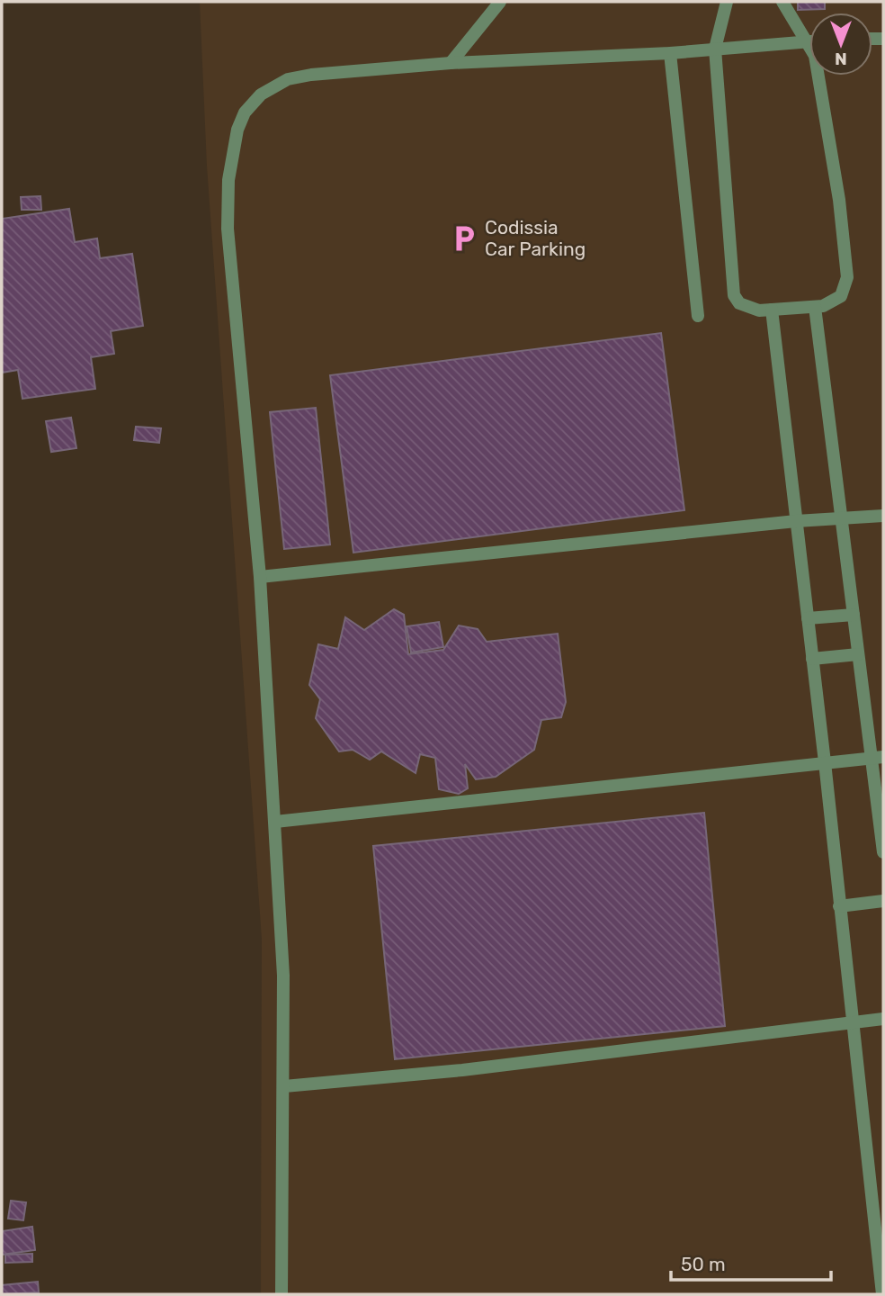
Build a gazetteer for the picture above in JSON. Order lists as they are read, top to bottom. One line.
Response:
{"places":{"parking":["Codissia Car Parking"]},"scale_bar":"50 m","north":"bottom"}
